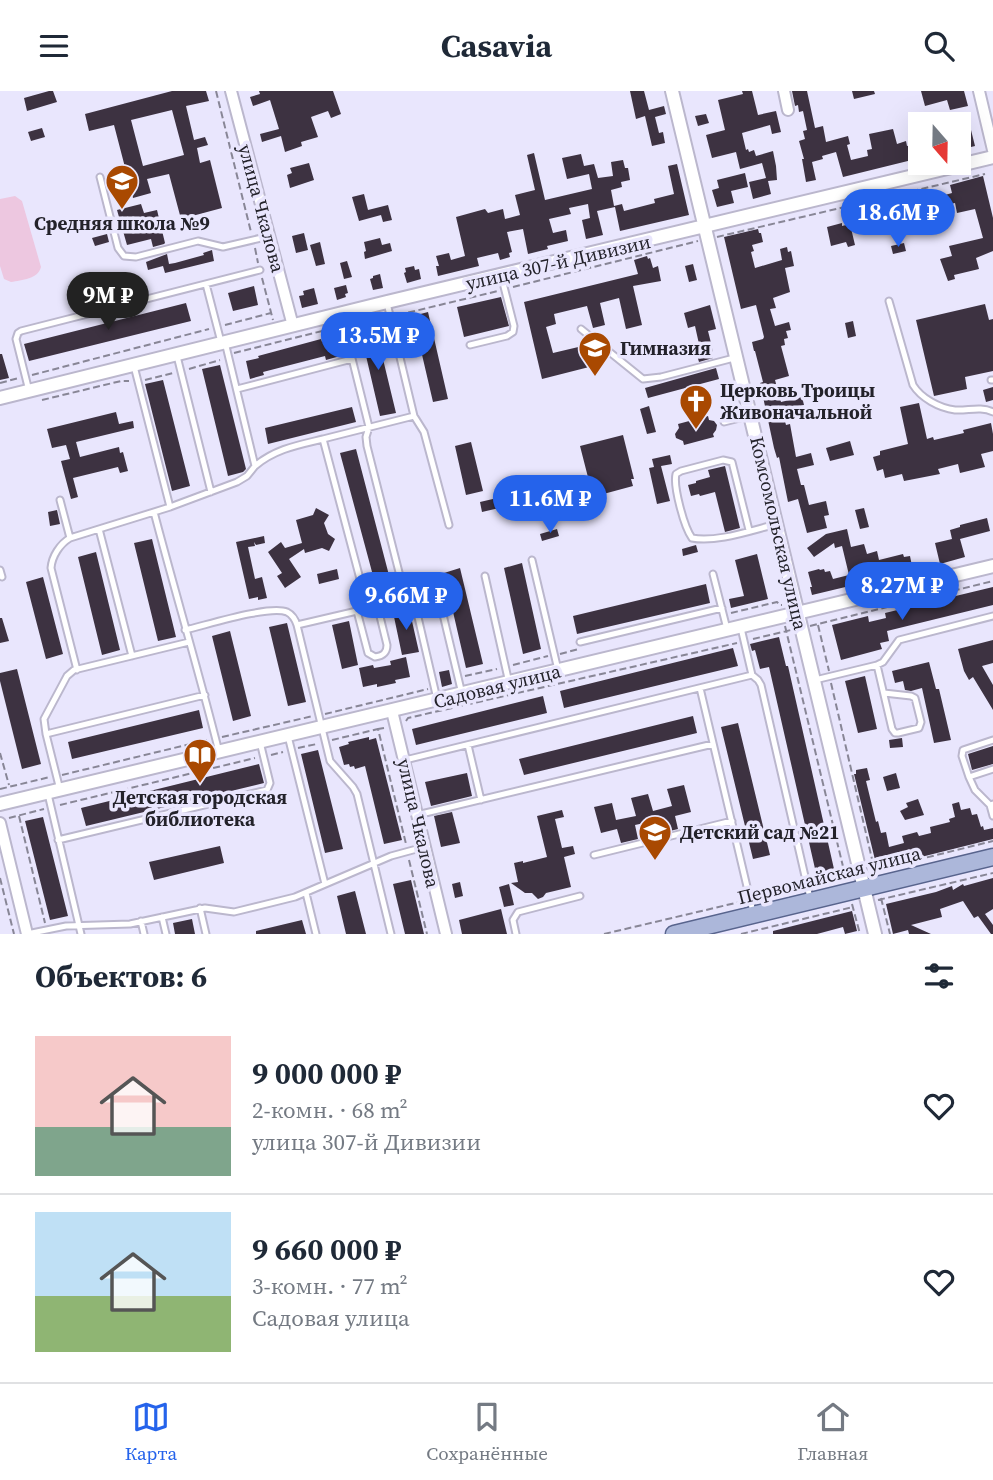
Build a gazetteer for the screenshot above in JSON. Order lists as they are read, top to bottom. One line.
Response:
{"streets":{"main road":["Первомайская улица"],"street":["улица Чкалова","улица 307-й Дивизии","Комсомольская улица","Садовая улица"]},"crossings":[["улица Чкалова","улица 307-й Дивизии"],["улица Чкалова","Садовая улица"],["улица 307-й Дивизии","Комсомольская улица"],["Комсомольская улица","Садовая улица"],["Комсомольская улица","Первомайская улица"]],"places":{"school or university":["Средняя школа №9","Гимназия","Детский сад №21"],"church":["Церковь Троицы Живоначальной"],"library":["Детская городская библиотека"]},"north":"bottom","page":{"header":"Casavia","price":["18.6M ₽","9M ₽","13.5M ₽","11.6M ₽","8.27M ₽","9.66M ₽"],"heading":"Объектов: 6","list":[{"name":"9 000 000 ₽","note":"2-комн. · 68 m² · улица 307-й Дивизии"},{"name":"9 660 000 ₽","note":"3-комн. · 77 m² · Садовая улица"}],"tabs":["Карта","Сохранённые","Главная"]}}
